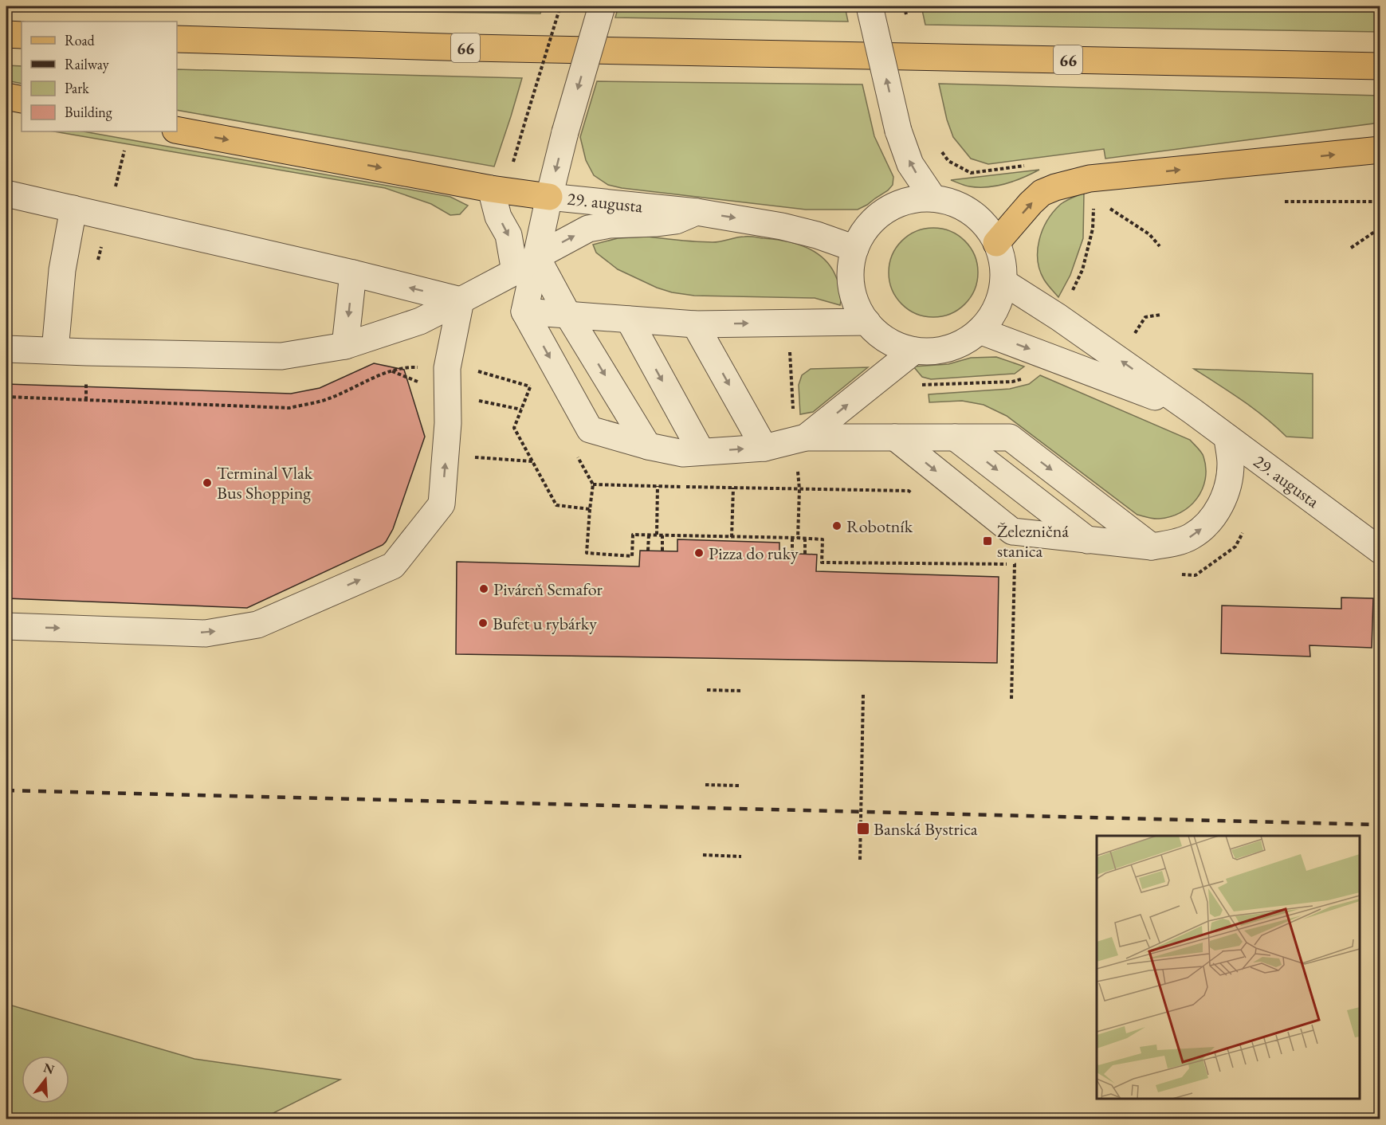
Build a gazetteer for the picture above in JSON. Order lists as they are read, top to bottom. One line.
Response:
{"streets":{"main road":["66"],"street":["29. augusta"]},"places":{"other":["Terminal Vlak Bus Shopping","Robotník","Pizza do ruky","Piváreň Semafor","Bufet u rybárky"],"transit":["Železničná stanica","Banská Bystrica"]},"legend":["Road","Railway","Park","Building"],"north":"top"}
